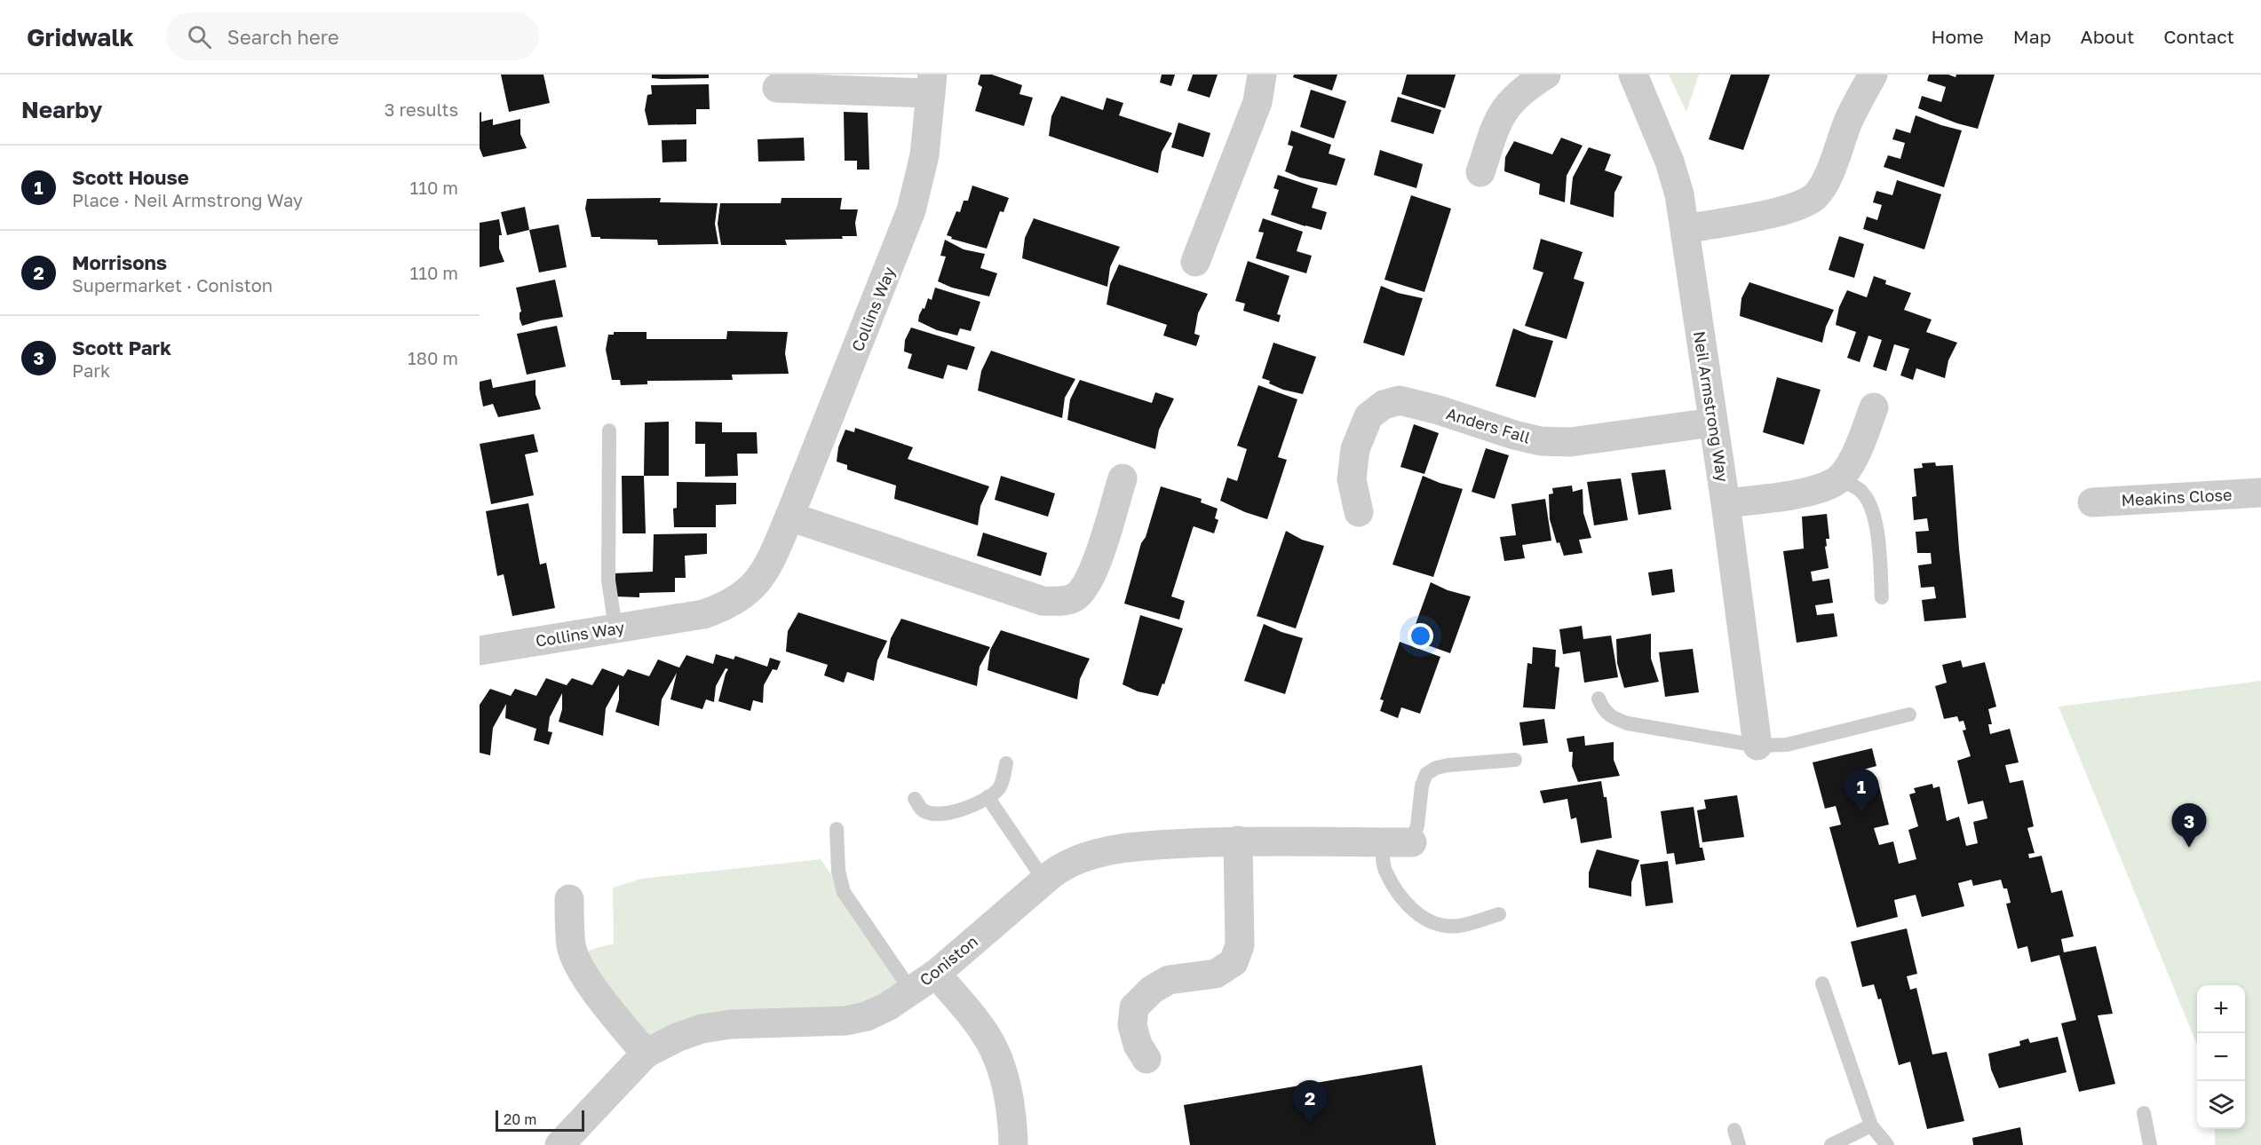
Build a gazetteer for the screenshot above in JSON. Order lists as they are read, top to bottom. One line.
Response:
{"streets":{"street":["Collins Way","Neil Armstrong Way","Anders Fall","Meakins Close","Coniston"]},"crossings":[["Neil Armstrong Way","Anders Fall"]],"scale_bar":"20 m","page":{"header":"Gridwalk","search":"Search here","nav":["Home","Map","About","Contact"],"heading":["Nearby","3 results"],"list":[{"mark":"1","name":"Scott House","note":"Place · Neil Armstrong Way","value":"110 m"},{"mark":"2","name":"Morrisons","note":"Supermarket · Coniston","value":"110 m"},{"mark":"3","name":"Scott Park","note":"Park","value":"180 m"}],"pins":["1","3","2"],"map_buttons":["+","−"],"scale":"20 m"}}
